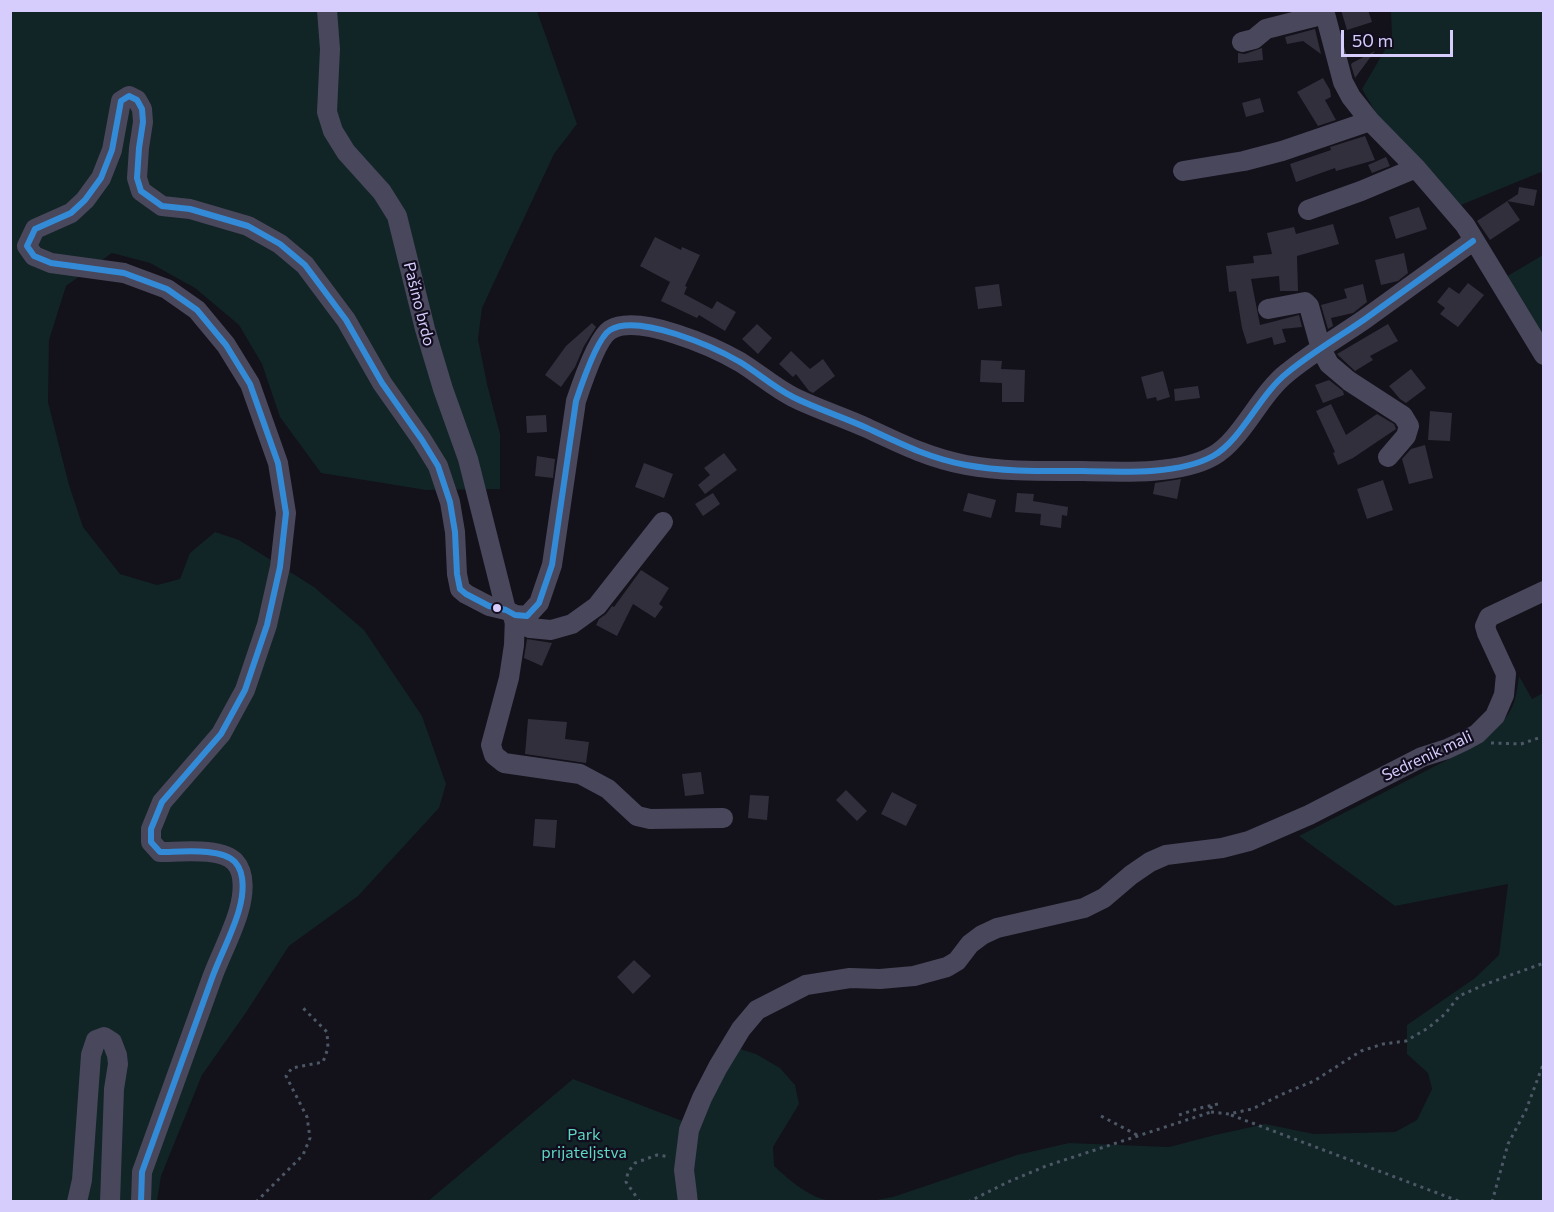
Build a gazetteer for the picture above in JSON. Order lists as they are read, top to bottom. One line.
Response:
{"streets":{"street":["Pašino brdo","Sedrenik mali"]},"parks":["Park prijateljstva"],"scale_bar":"50 m"}
